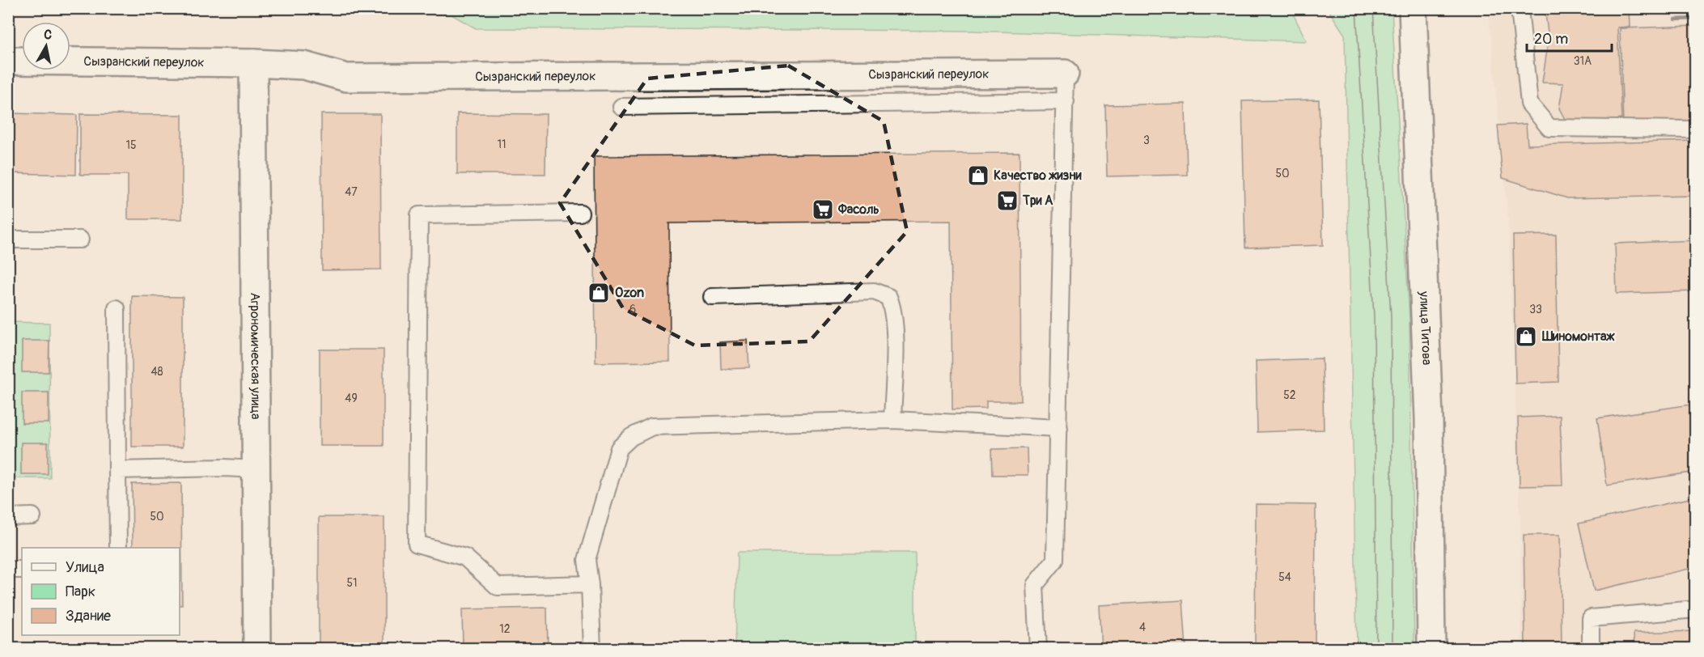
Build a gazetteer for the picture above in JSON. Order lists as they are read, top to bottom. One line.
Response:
{"streets":{"street":["Сызранский переулок","улица Титова","Агрономическая улица"]},"crossings":[["Сызранский переулок","Агрономическая улица"]],"places":{"shop":["Качество жизни","Ozon","Шиномонтаж"],"supermarket":["Три А","Фасоль"]},"house_numbers":["31А","3","11","15","50","47","6","33","48","52","49","50","54","51","4","12"],"legend":["Улица","Парк","Здание"],"scale_bar":"20 m","north":"top"}
